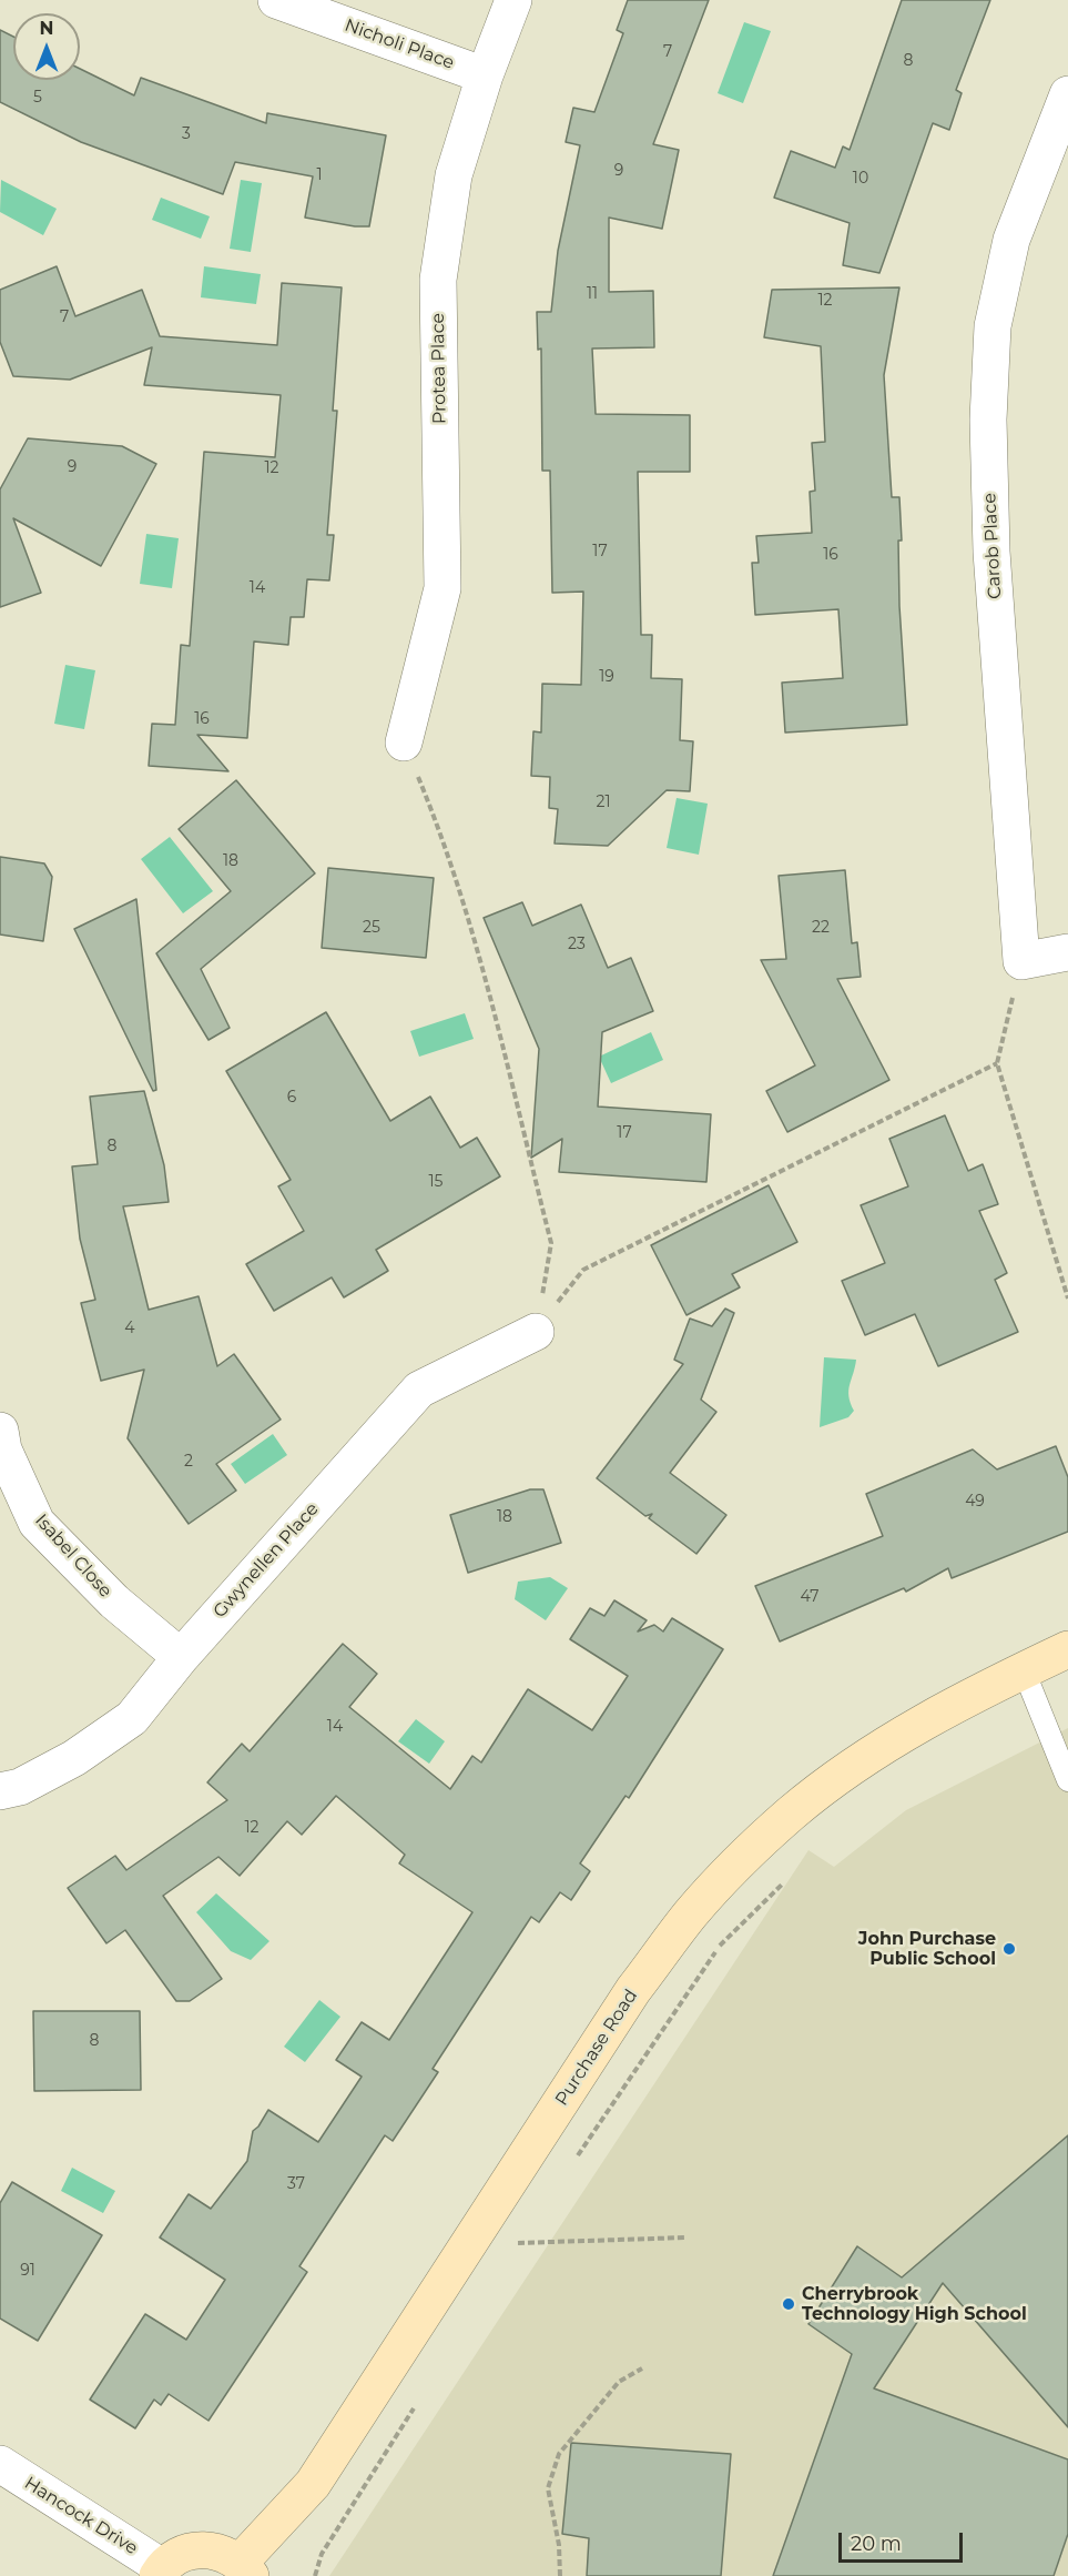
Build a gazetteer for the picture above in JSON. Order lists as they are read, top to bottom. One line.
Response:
{"streets":{"main road":["Purchase Road"],"street":["Nicholi Place","Protea Place","Carob Place","Isabel Close","Gwynellen Place","Hancock Drive"]},"crossings":[["Nicholi Place","Protea Place"],["Isabel Close","Gwynellen Place"]],"places":["John Purchase Public School","Cherrybrook Technology High School"],"house_numbers":["7","8","5","3","9","1","10","11","12","7","9","12","17","16","14","19","16","21","18","25","22","23","6","17","8","15","4","2","49","18","47","14","12","8","37","91"],"scale_bar":"20 m","north":"top"}
